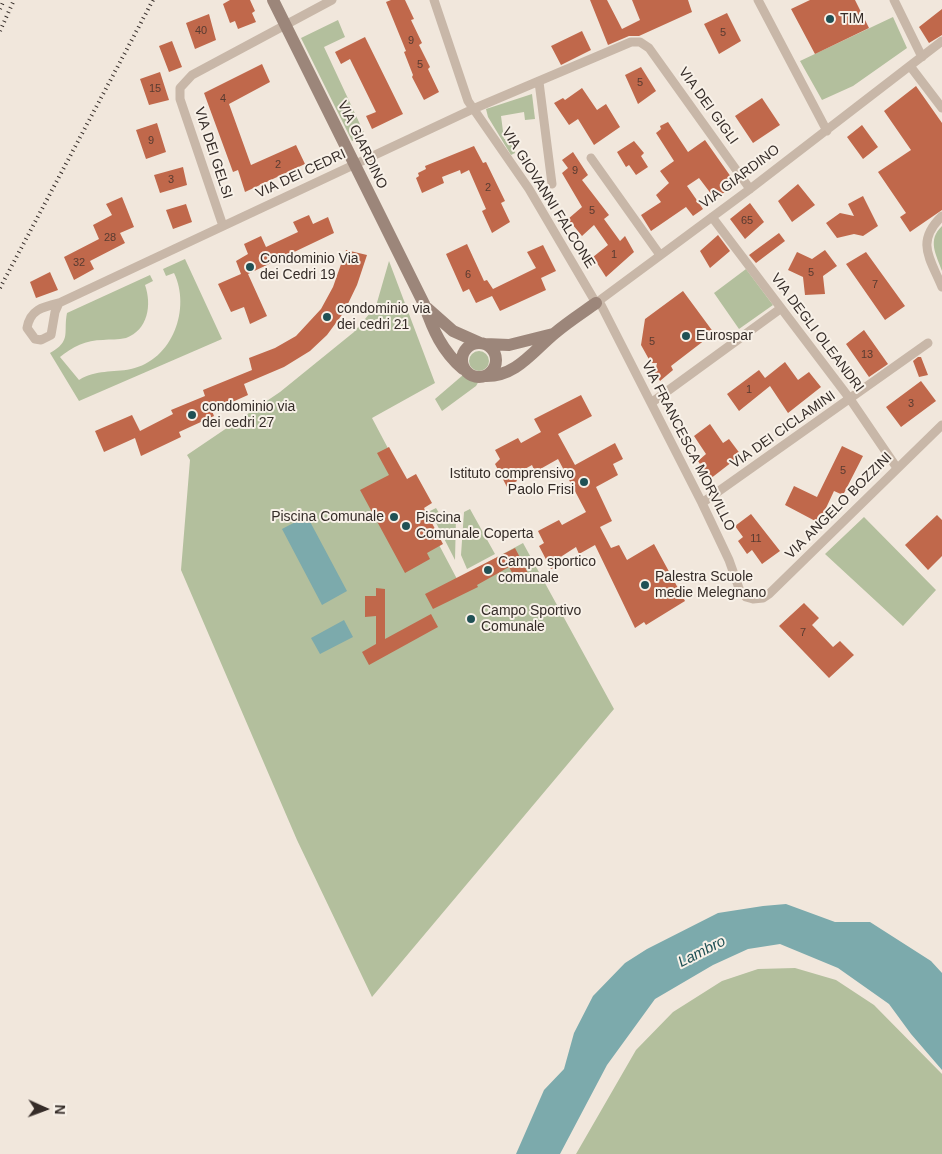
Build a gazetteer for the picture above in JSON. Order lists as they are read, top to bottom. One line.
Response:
{"streets":{"street":["VIA DEI GIGLI","VIA GIARDINO","VIA DEI GELSI","VIA DEI CEDRI","VIA GIOVANNI FALCONE","VIA DEGLI OLEANDRI","VIA DEI CICLAMINI","VIA FRANCESCA MORVILLO","VIA ANGELO BOZZINI"]},"crossings":[["VIA DEI GIGLI","VIA GIARDINO"],["VIA DEI GIGLI","VIA DEI CEDRI"],["VIA GIARDINO","VIA GIOVANNI FALCONE"],["VIA GIARDINO","VIA DEGLI OLEANDRI"],["VIA GIARDINO","VIA FRANCESCA MORVILLO"],["VIA DEI GELSI","VIA DEI CEDRI"],["VIA DEI CEDRI","VIA GIOVANNI FALCONE"],["VIA GIOVANNI FALCONE","VIA FRANCESCA MORVILLO"],["VIA DEGLI OLEANDRI","VIA DEI CICLAMINI"],["VIA DEGLI OLEANDRI","VIA ANGELO BOZZINI"],["VIA DEI CICLAMINI","VIA FRANCESCA MORVILLO"],["VIA FRANCESCA MORVILLO","VIA ANGELO BOZZINI"]],"water":["Lambro"],"places":["TIM","Condominio Via dei Cedri 19","condominio via dei cedri 21","Eurospar","condominio via dei cedri 27","Istituto comprensivo Paolo Frisi","Piscina Comunale","Piscina Comunale Coperta","Campo sportico comunale","Palestra Scuole medie Melegnano","Campo Sportivo Comunale"],"house_numbers":["40","5","9","5","5","15","4","9","2","9","3","2","5","65","28","1","32","5","6","7","5","13","1","3","5","11","7"],"north":"right"}
